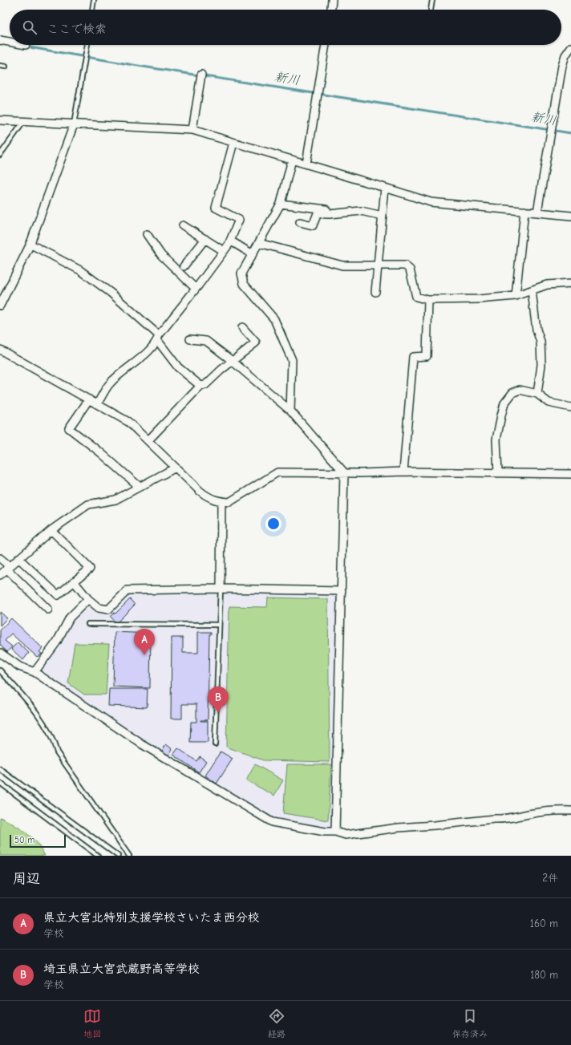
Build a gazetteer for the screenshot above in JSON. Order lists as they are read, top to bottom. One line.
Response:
{"water":["新川"],"scale_bar":"50 m","page":{"search":"ここで検索","pins":["A","B"],"scale":"50 m","heading":["周辺","2件"],"list":[{"mark":"A","name":"県立大宮北特別支援学校さいたま西分校","note":"学校","value":"160 m"},{"mark":"B","name":"埼玉県立大宮武蔵野高等学校","note":"学校","value":"180 m"}],"nav":["地図","経路","保存済み"]}}
